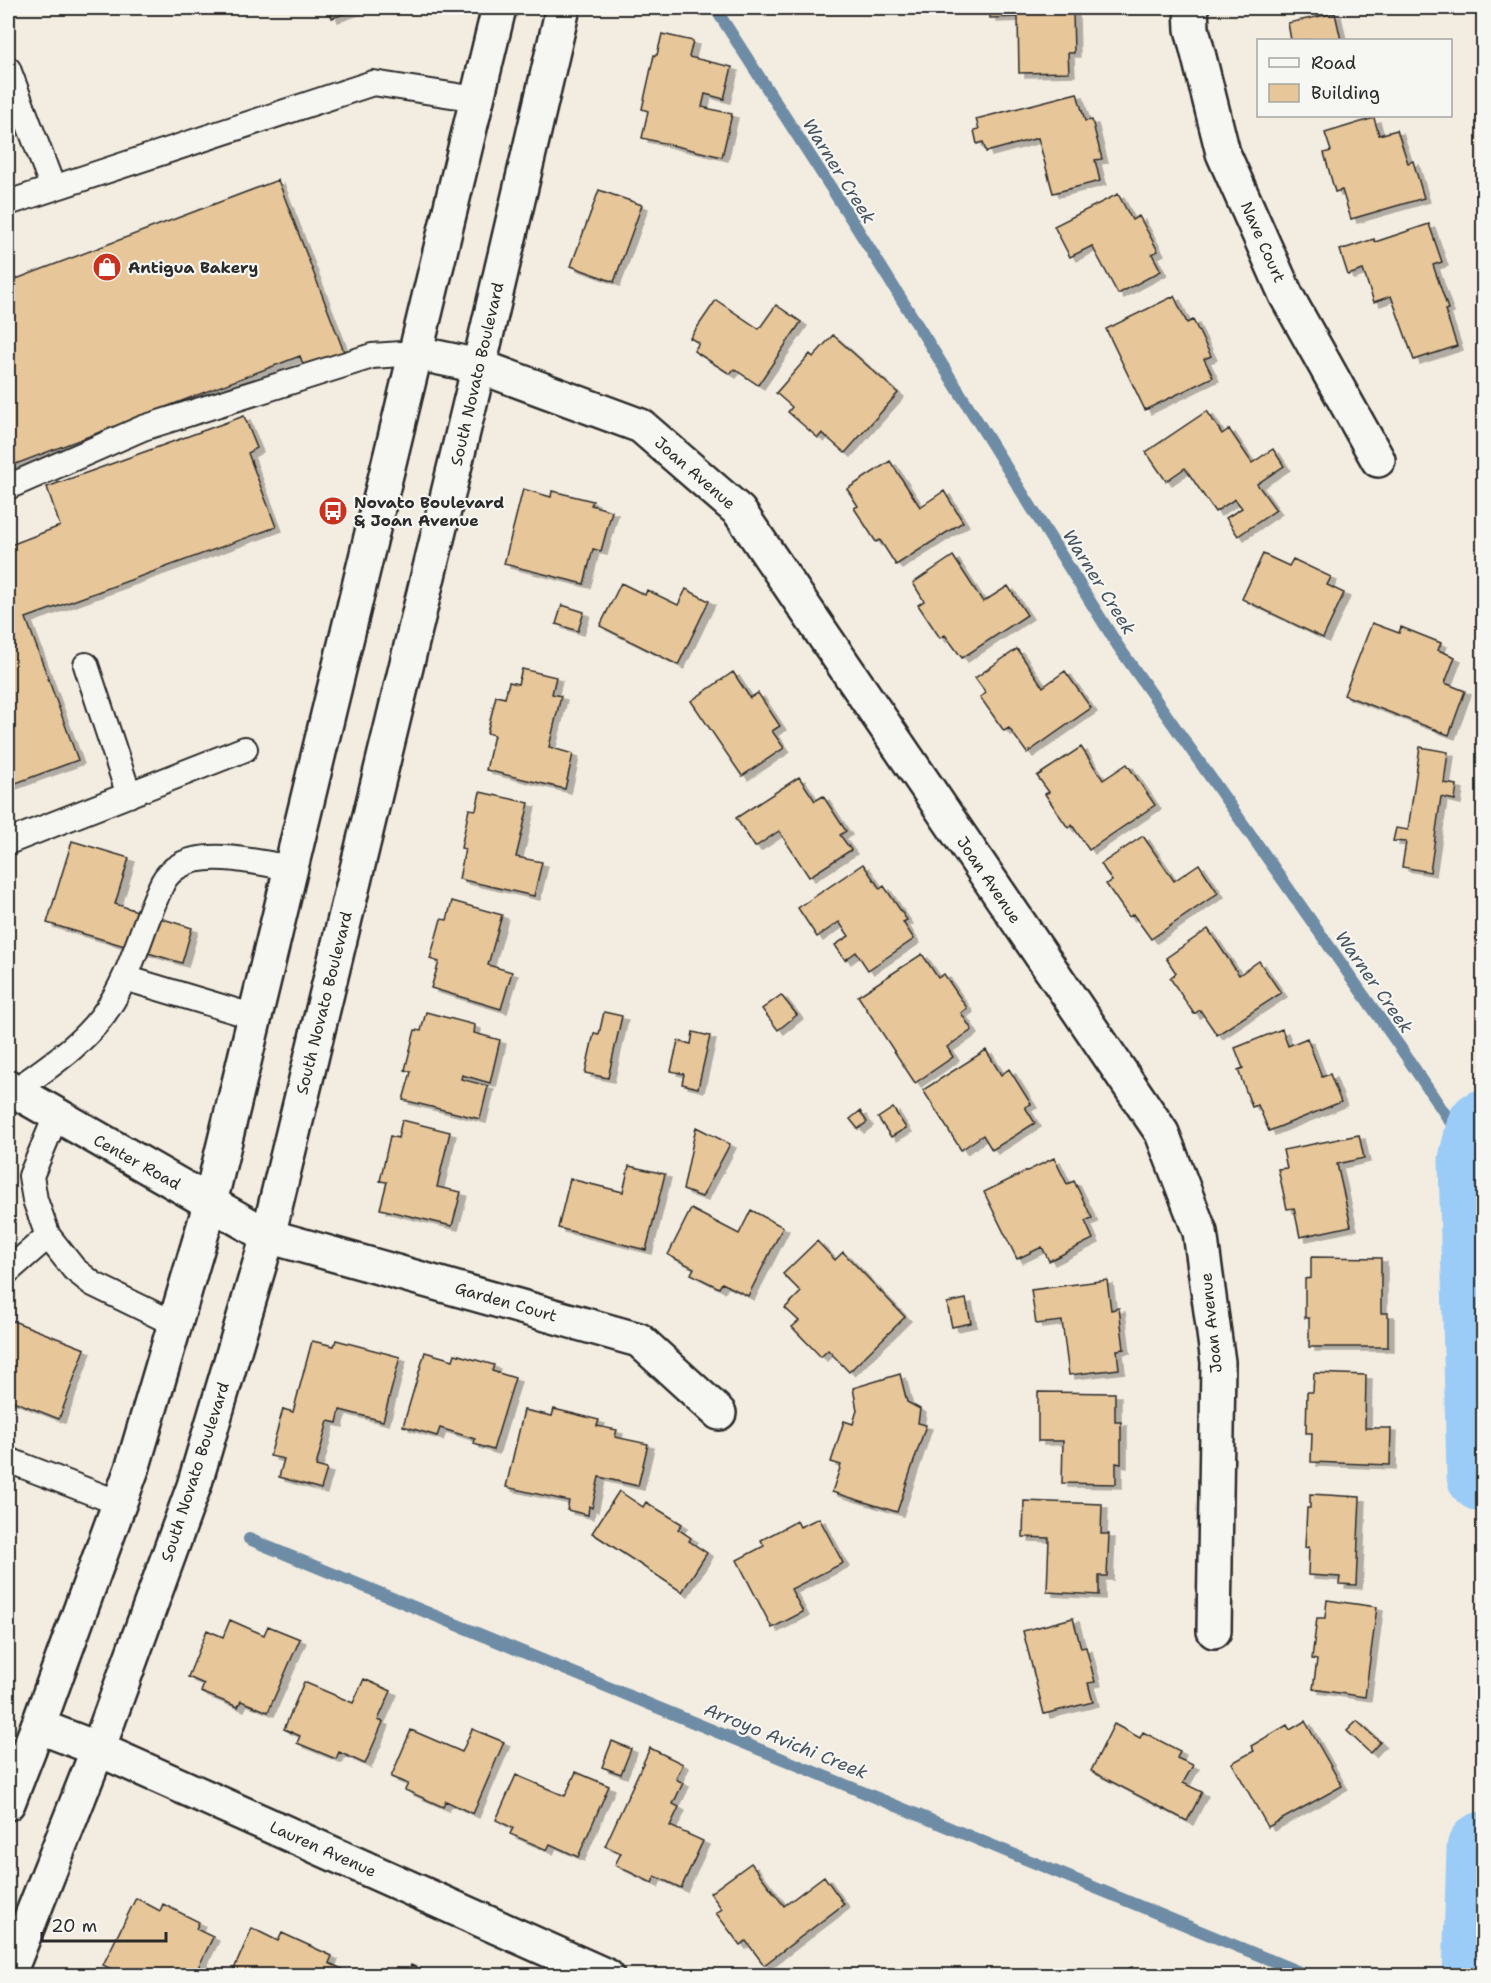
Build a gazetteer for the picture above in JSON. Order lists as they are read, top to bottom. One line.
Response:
{"streets":{"main road":["Nave Court","South Novato Boulevard","Joan Avenue","Center Road","Garden Court","Lauren Avenue"]},"crossings":[["South Novato Boulevard","Joan Avenue"],["South Novato Boulevard","Center Road"],["South Novato Boulevard","Garden Court"],["South Novato Boulevard","Lauren Avenue"],["Center Road","Garden Court"]],"water":["Warner Creek","Arroyo Avichi Creek"],"places":{"shop":["Antigua Bakery"],"bus stop":["Novato Boulevard & Joan Avenue"]},"legend":["Road","Building"],"scale_bar":"20 m"}
